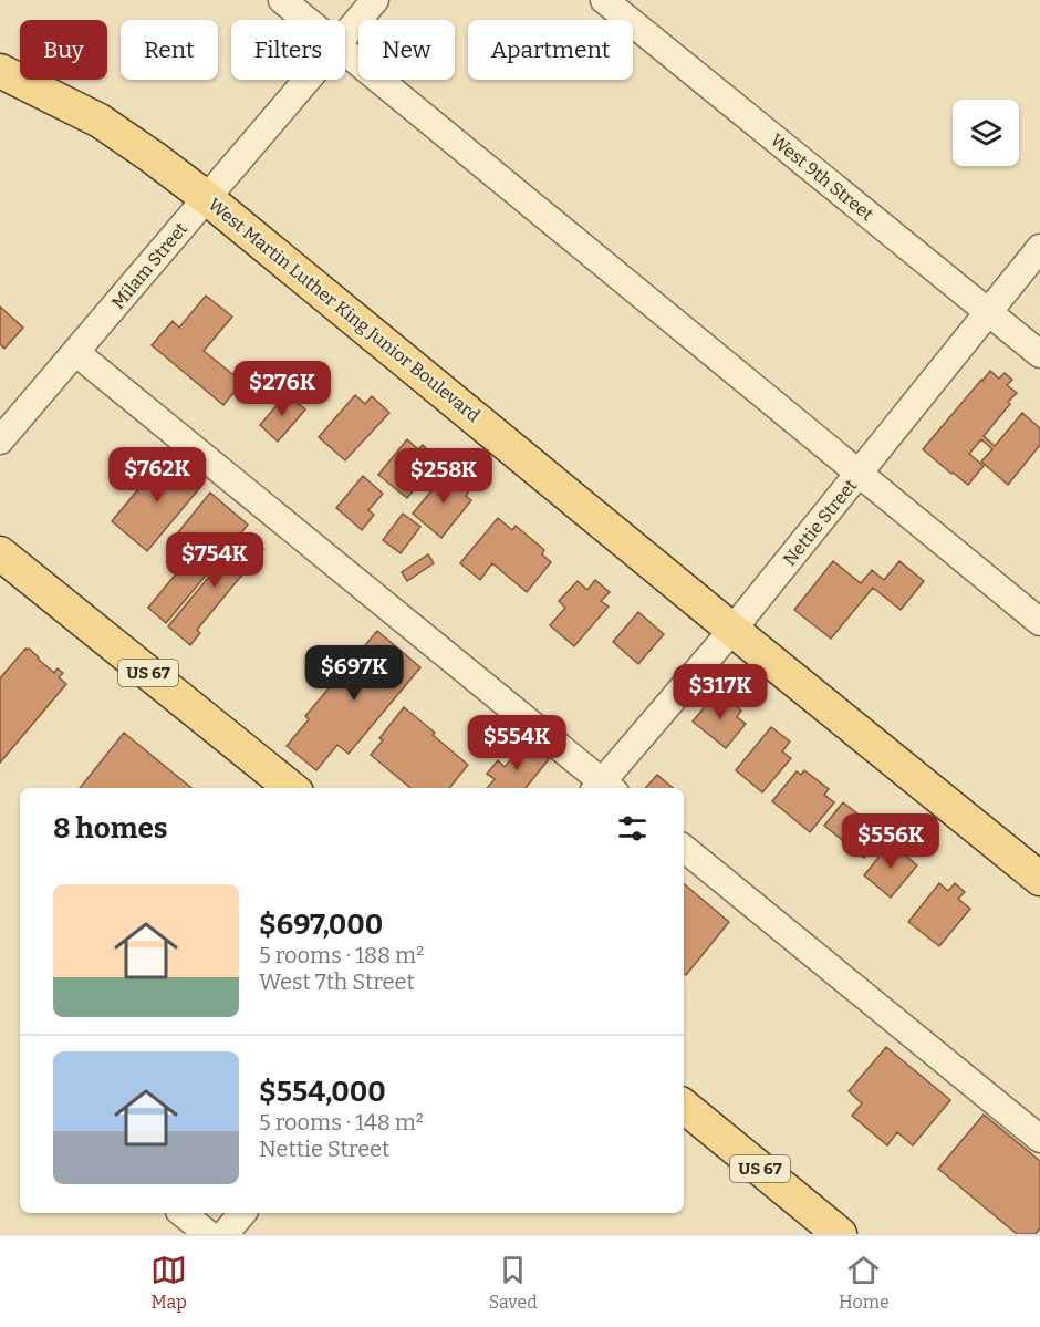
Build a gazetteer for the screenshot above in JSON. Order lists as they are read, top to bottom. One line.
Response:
{"streets":{"main road":["West Martin Luther King Junior Boulevard","US 67"],"street":["West 9th Street","Milam Street","Nettie Street"]},"crossings":[["West 9th Street","Nettie Street"],["Milam Street","West Martin Luther King Junior Boulevard"],["West Martin Luther King Junior Boulevard","Nettie Street"]],"page":{"chip":["Buy","Rent","Filters","New","Apartment"],"price":["$276K","$762K","$258K","$754K","$697K","$317K","$554K","$556K"],"heading":"8 homes","list":[{"name":"$697,000","note":"5 rooms · 188 m² · West 7th Street"},{"name":"$554,000","note":"5 rooms · 148 m² · Nettie Street"}],"tabs":["Map","Saved","Home"]}}
